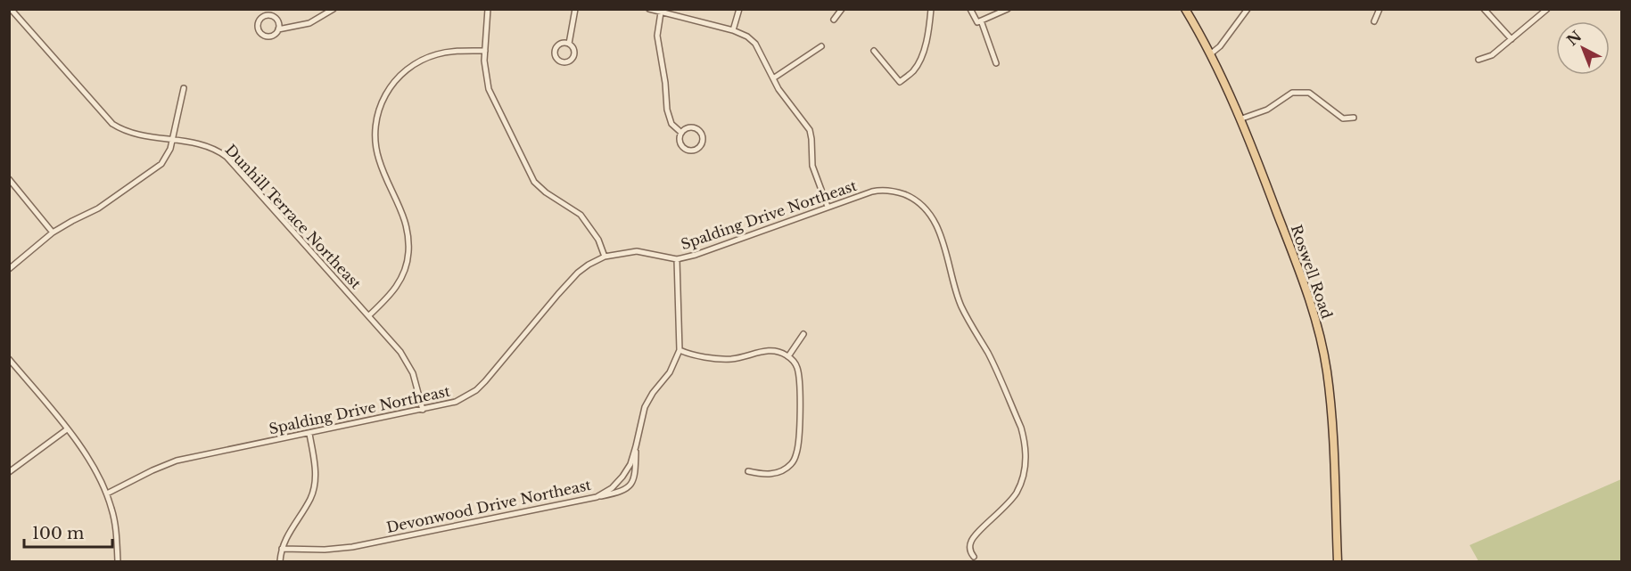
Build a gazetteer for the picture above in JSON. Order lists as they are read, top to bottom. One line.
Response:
{"streets":{"main road":["Roswell Road"],"street":["Spalding Drive Northeast","Dunhill Terrace Northeast","Devonwood Drive Northeast"]},"crossings":[["Spalding Drive Northeast","Dunhill Terrace Northeast"],["Spalding Drive Northeast","Devonwood Drive Northeast"]],"scale_bar":"100 m","north":"top left"}
